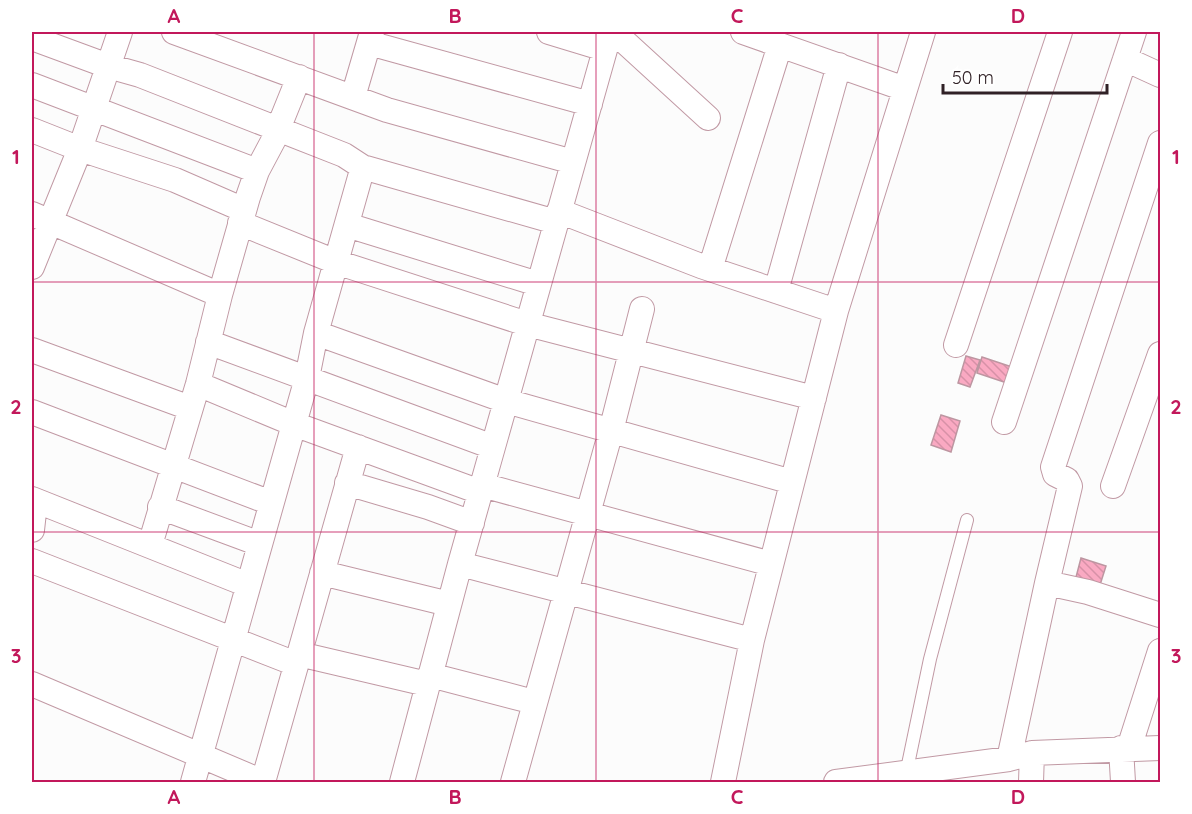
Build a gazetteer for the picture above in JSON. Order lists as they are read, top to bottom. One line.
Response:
{"scale_bar":"50 m","grid":{"columns":["A","B","C","D"],"rows":["1","2","3"]}}
